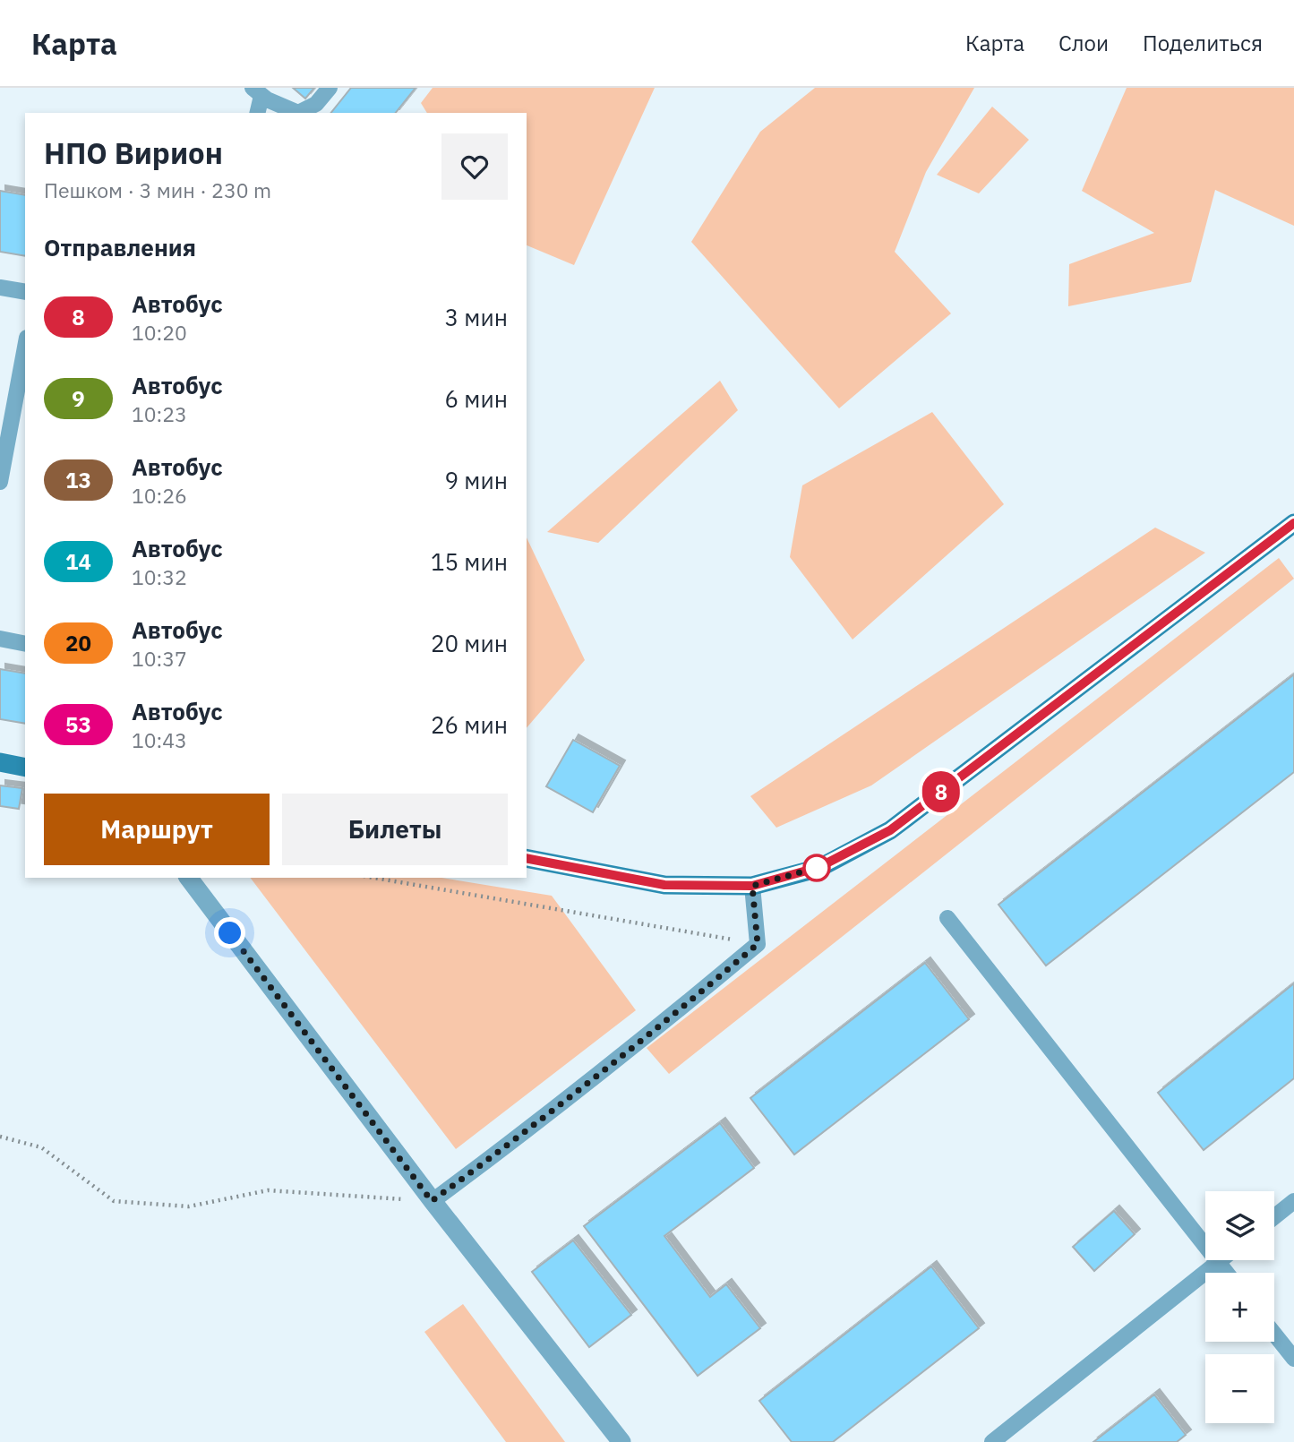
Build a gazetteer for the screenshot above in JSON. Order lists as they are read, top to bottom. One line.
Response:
{"lines":["bus line 8"],"page":{"header":"Карта","nav":["Карта","Слои","Поделиться"],"on_map":"8","heading":[["НПО Вирион","Пешком · 3 мин · 230 m"],"Отправления"],"list":[{"mark":"8","name":"Автобус","note":"10:20","value":"3 мин"},{"mark":"9","name":"Автобус","note":"10:23","value":"6 мин"},{"mark":"13","name":"Автобус","note":"10:26","value":"9 мин"},{"mark":"14","name":"Автобус","note":"10:32","value":"15 мин"},{"mark":"20","name":"Автобус","note":"10:37","value":"20 мин"},{"mark":"53","name":"Автобус","note":"10:43","value":"26 мин"}],"buttons":["Маршрут","Билеты"],"map_buttons":["+","−"]}}
